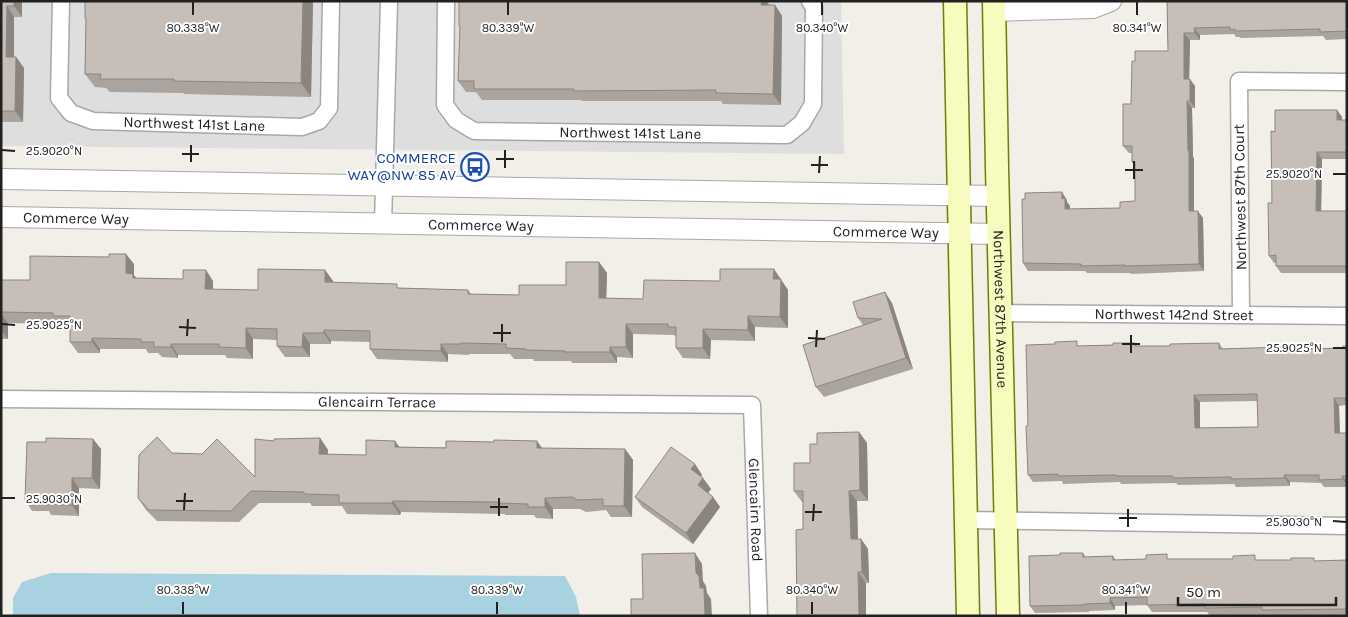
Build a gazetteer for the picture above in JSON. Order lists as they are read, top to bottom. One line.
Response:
{"streets":{"main road":["Northwest 87th Avenue"],"street":["Northwest 141st Lane","Northwest 87th Court","Commerce Way","Northwest 142nd Street","Glencairn Terrace","Glencairn Road"]},"crossings":[["Northwest 87th Court","Northwest 142nd Street"],["Commerce Way","Northwest 87th Avenue"],["Northwest 87th Avenue","Northwest 142nd Street"],["Glencairn Terrace","Glencairn Road"]],"places":{"bus stop":["COMMERCE WAY@NW 85 AV"]},"scale_bar":"50 m","coordinates":["80.338°W","80.339°W","80.340°W","80.341°W","25.9020°N","25.9025°N","25.9030°N"]}
